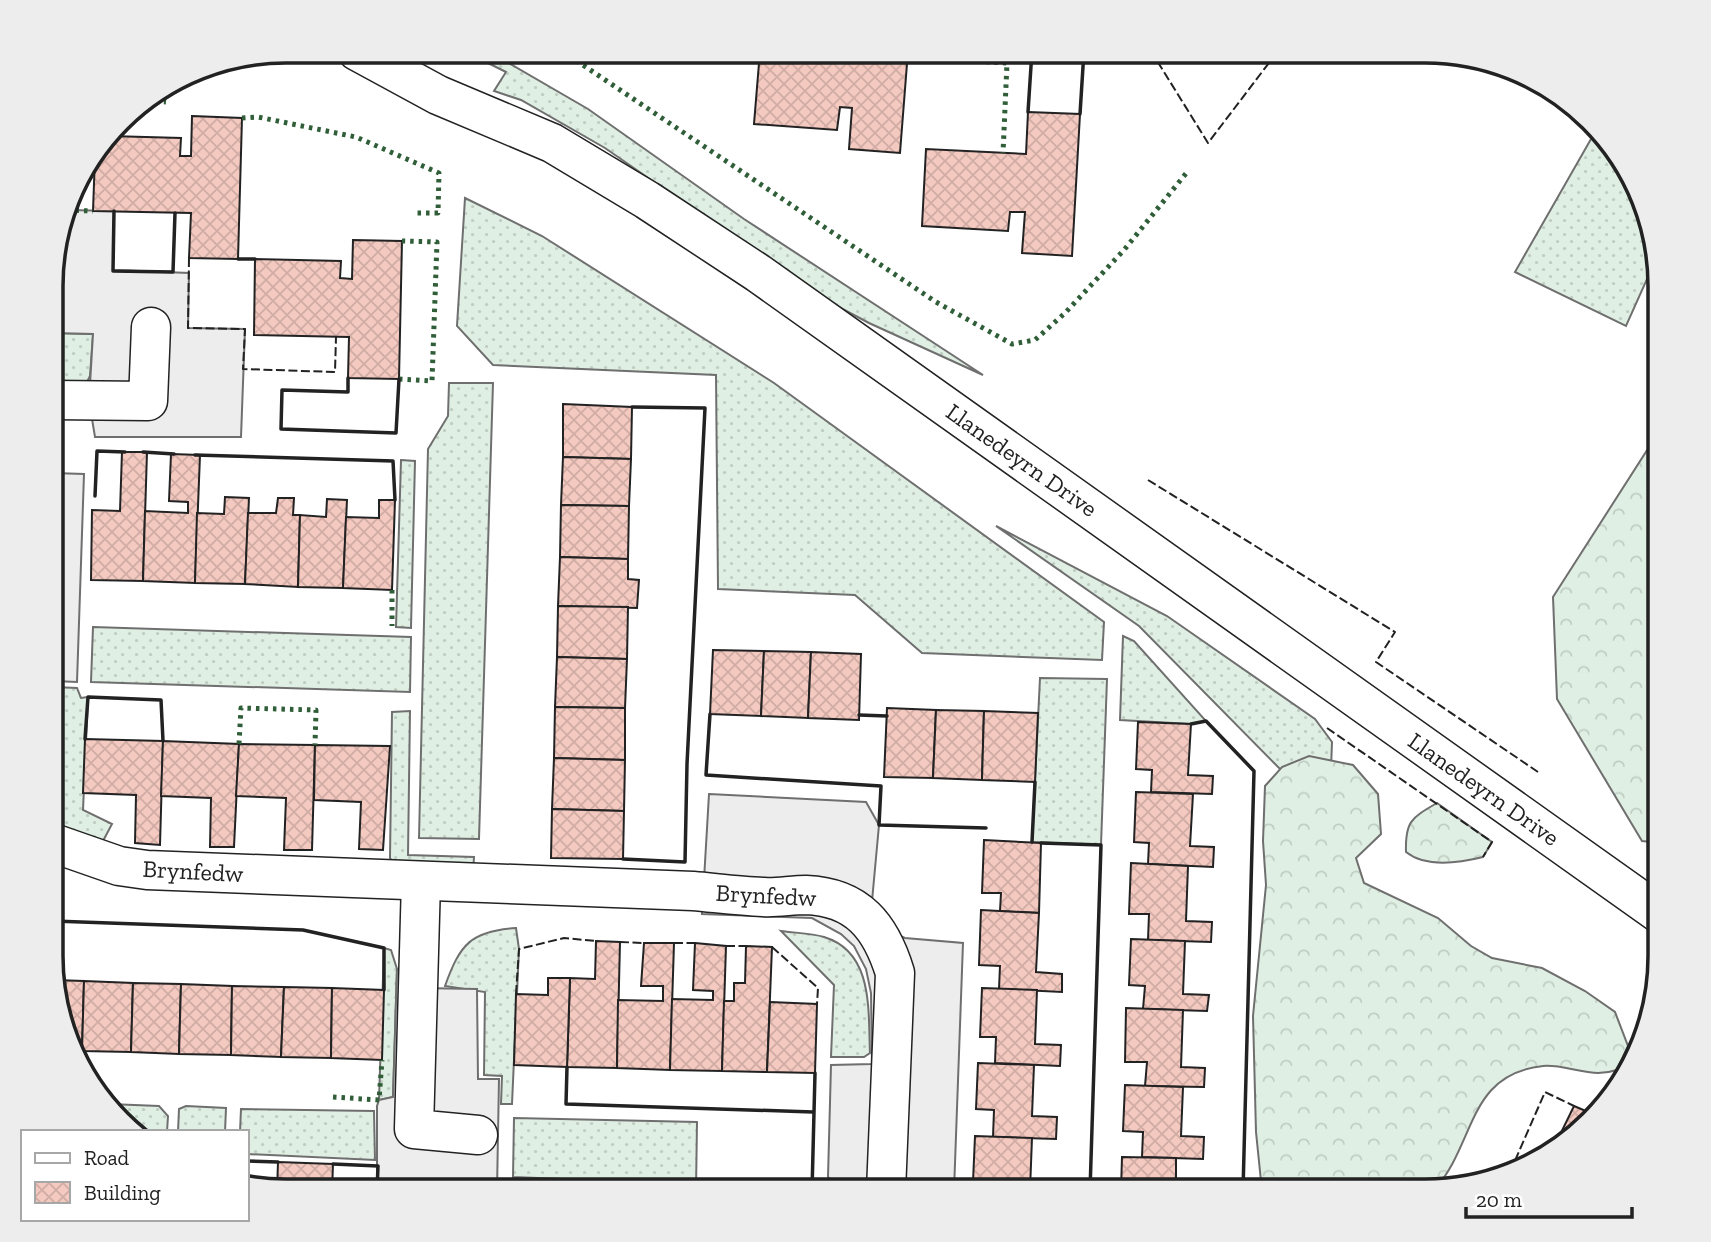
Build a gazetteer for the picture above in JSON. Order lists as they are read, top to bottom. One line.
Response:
{"streets":{"street":["Llanedeyrn Drive","Brynfedw"]},"legend":["Road","Building"],"scale_bar":"20 m"}
